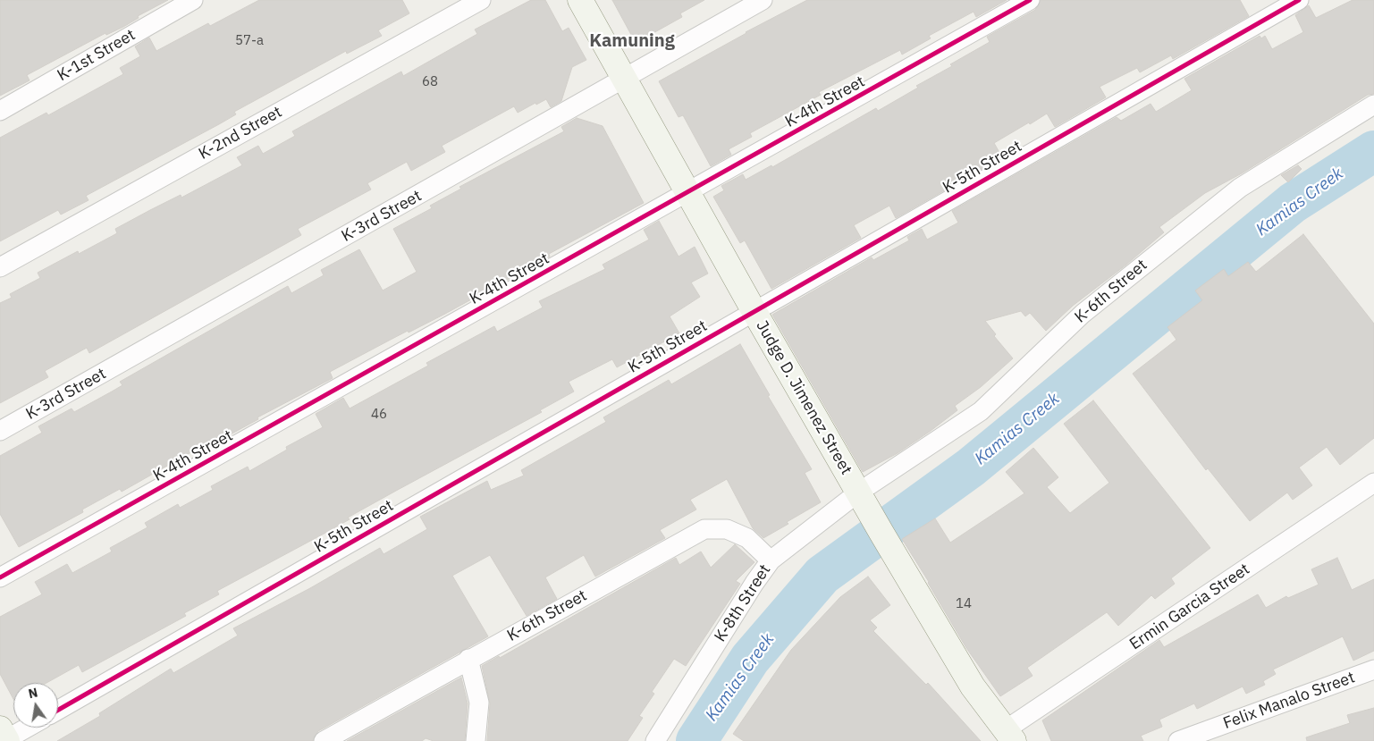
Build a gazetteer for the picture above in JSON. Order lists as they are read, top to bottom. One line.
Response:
{"streets":{"street":["K-1st Street","K-4th Street","K-2nd Street","K-5th Street","K-3rd Street","K-6th Street","Judge D. Jimenez Street","K-8th Street","Ermin Garcia Street","Felix Manalo Street"]},"crossings":[["K-4th Street","Judge D. Jimenez Street"],["K-5th Street","Judge D. Jimenez Street"],["K-3rd Street","Judge D. Jimenez Street"],["K-6th Street","Judge D. Jimenez Street"],["K-6th Street","K-8th Street"],["Judge D. Jimenez Street","K-8th Street"],["Judge D. Jimenez Street","Ermin Garcia Street"]],"districts":["Kamuning"],"water":["Kamias Creek"],"house_numbers":["57-a","68","46","14"],"north":"top"}
